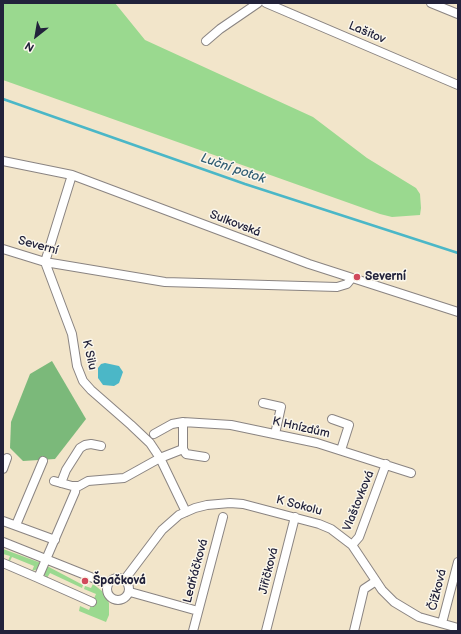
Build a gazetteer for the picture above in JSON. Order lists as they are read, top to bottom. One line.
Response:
{"streets":{"street":["Lašitov","Sulkovská","Severní","K Silu","K Hnízdům","Vlaštovková","K Sokolu","Ledňáčková","Jiřičková","Čížková"]},"crossings":[["Sulkovská","Severní"],["Severní","K Silu"],["K Silu","K Sokolu"],["K Hnízdům","Vlaštovková"],["Vlaštovková","K Sokolu"],["K Sokolu","Jiřičková"],["K Sokolu","Čížková"]],"water":["Luční potok"],"places":["Severní","Špačková"],"north":"bottom left"}
